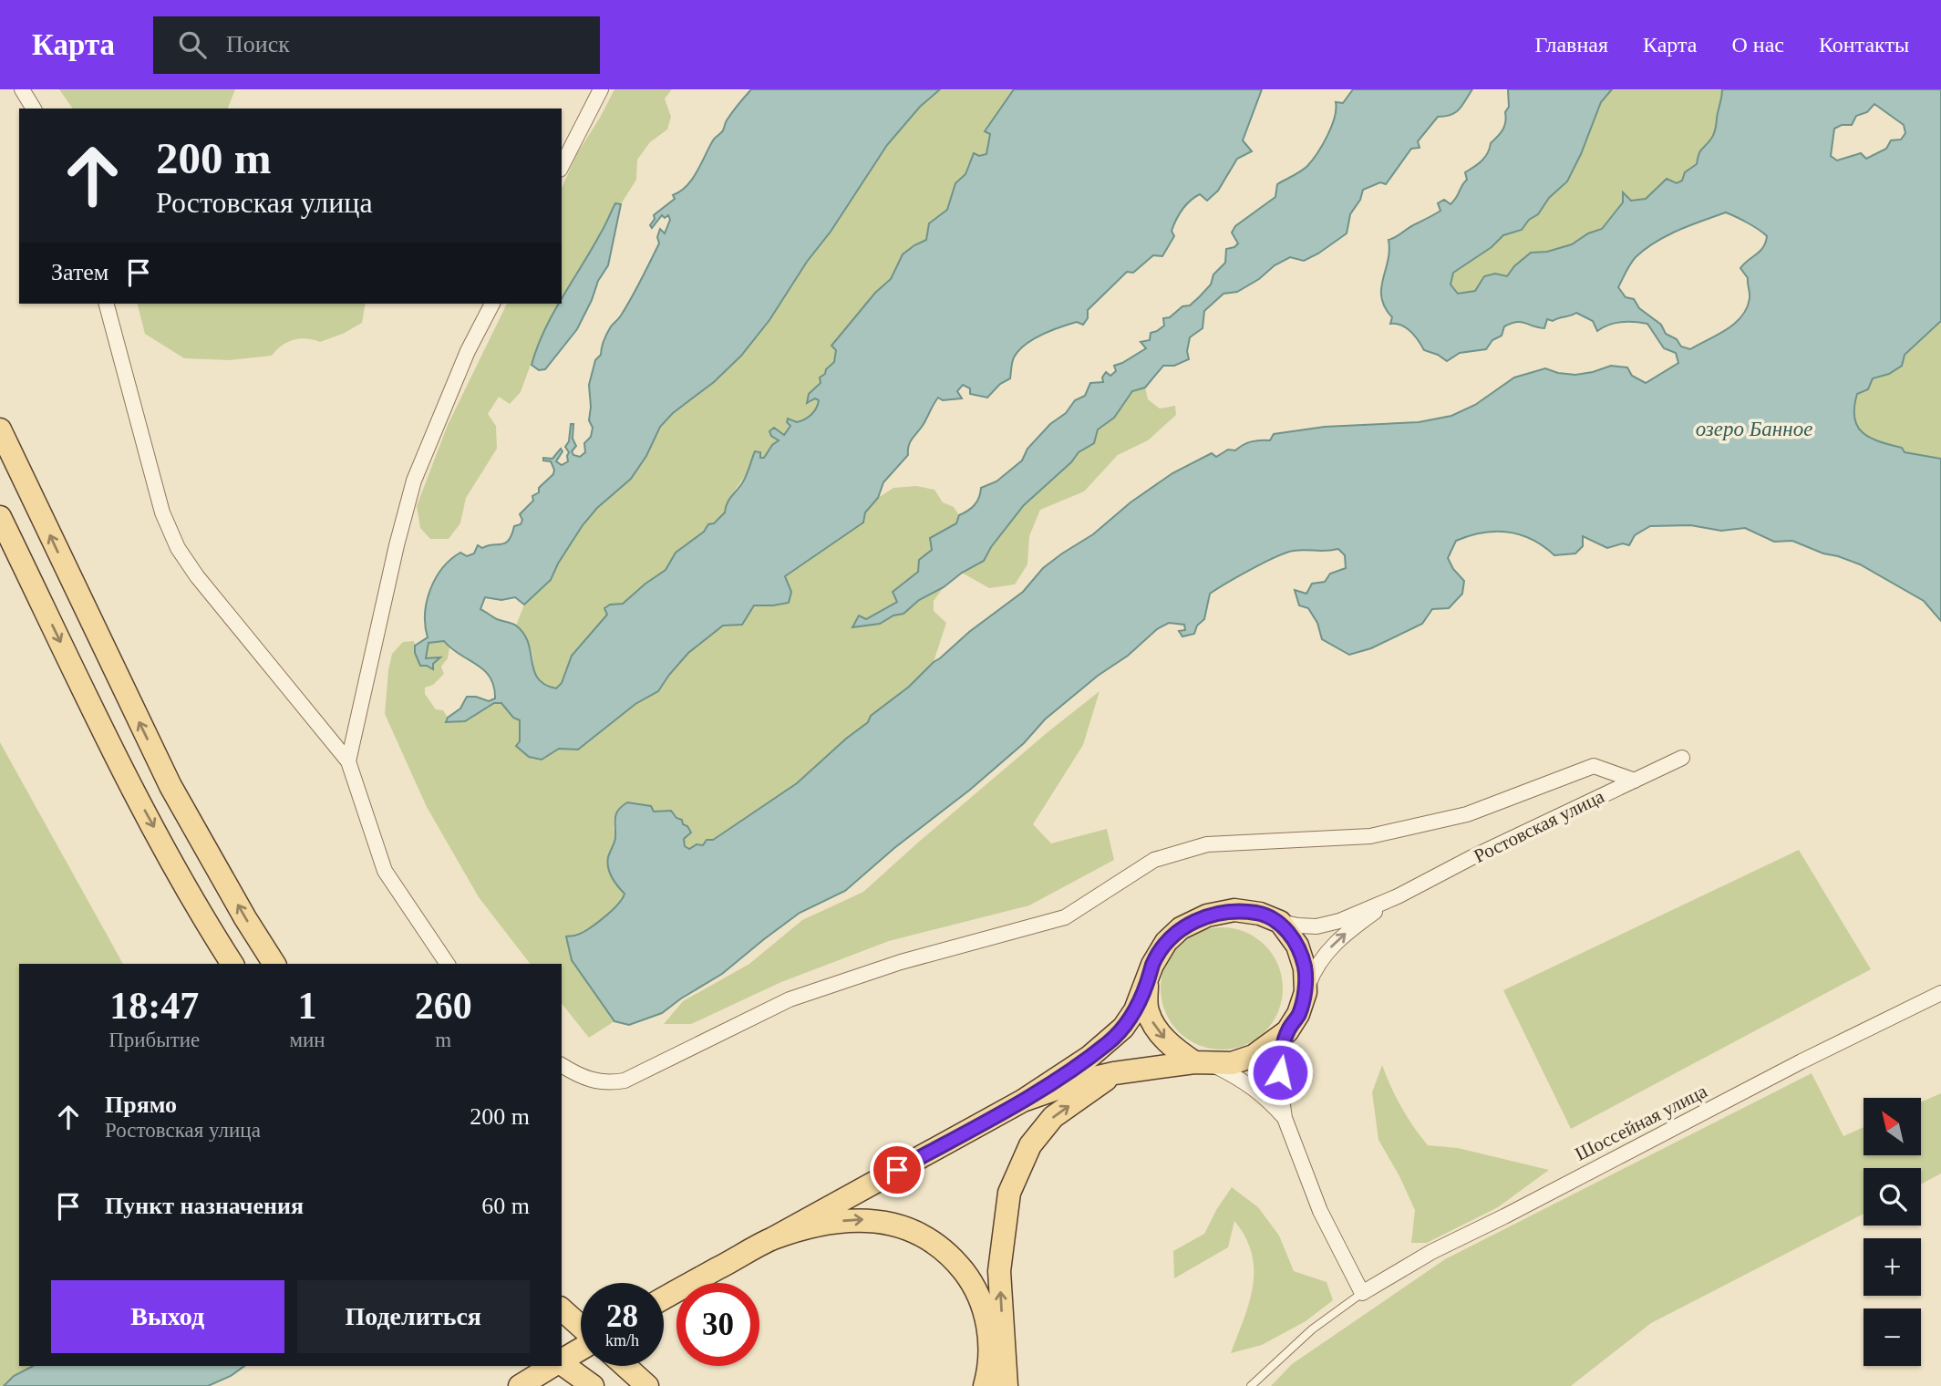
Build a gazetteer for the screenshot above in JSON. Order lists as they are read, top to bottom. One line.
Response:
{"streets":{"street":["Ростовская улица","Шоссейная улица"]},"water":["озеро Банное"],"north":"top left","page":{"header":"Карта","search":"Поиск","nav":["Главная","Карта","О нас","Контакты"],"turn":["200 m","Ростовская улица"],"then":"Затем","eta":["18:47","Прибытие","1","мин","260","m"],"list":[{"name":"Прямо","note":"Ростовская улица","value":"200 m"},{"name":"Пункт назначения","value":"60 m"}],"map_buttons":["+","−"],"buttons":["Выход","Поделиться"],"speed":"28 km/h","limit":"30"}}
